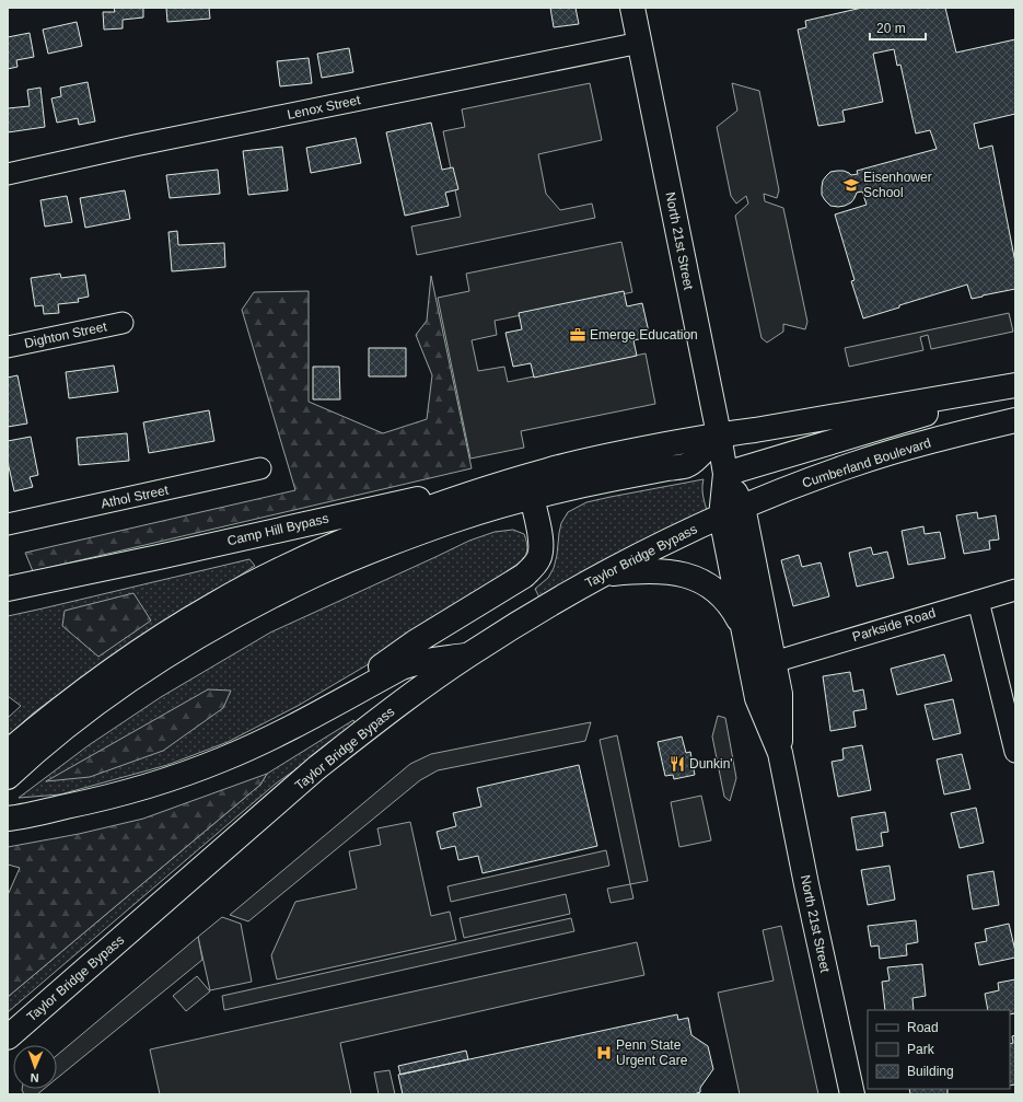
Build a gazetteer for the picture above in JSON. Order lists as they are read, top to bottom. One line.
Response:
{"streets":{"main road":["North 21st Street","Cumberland Boulevard","Camp Hill Bypass","Taylor Bridge Bypass"],"street":["Lenox Street","Dighton Street","Athol Street","Parkside Road"]},"crossings":[["Lenox Street","North 21st Street"],["North 21st Street","Cumberland Boulevard"],["North 21st Street","Taylor Bridge Bypass"],["North 21st Street","Parkside Road"],["Cumberland Boulevard","Taylor Bridge Bypass"]],"places":{"school or university":["Eisenhower School"],"office":["Emerge Education"],"restaurant":["Dunkin'"],"hospital":["Penn State Urgent Care"]},"legend":["Road","Park","Building"],"scale_bar":"20 m","north":"bottom"}
